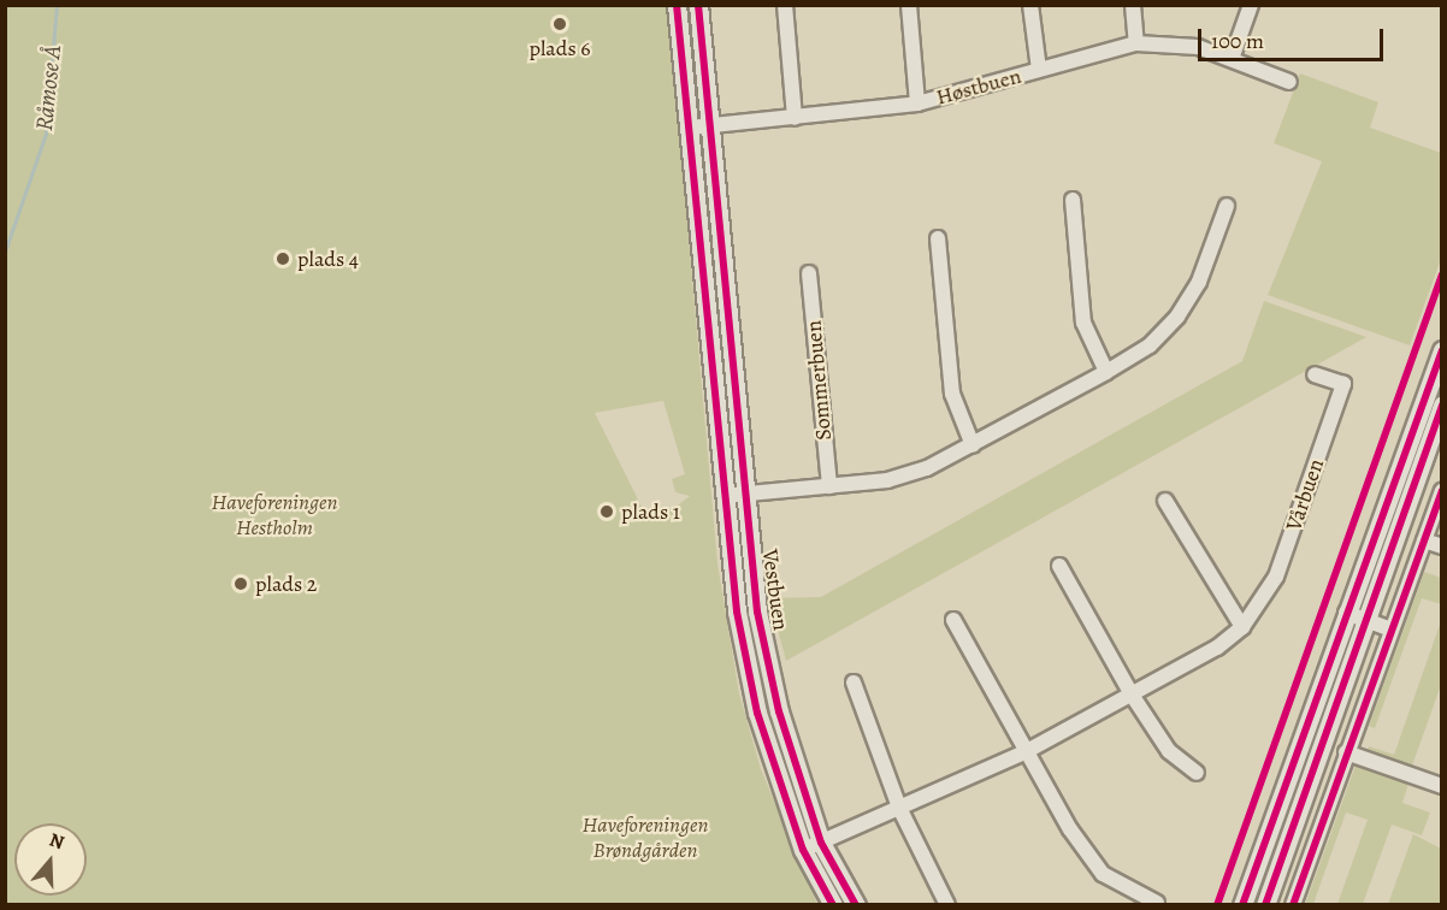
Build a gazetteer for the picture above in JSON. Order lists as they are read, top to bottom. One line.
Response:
{"streets":{"street":["Høstbuen","Sommerbuen","Vårbuen","Vestbuen"]},"crossings":[["Høstbuen","Vestbuen"],["Vårbuen","Vestbuen"]],"water":["Råmose Å"],"parks":["Haveforeningen Hestholm","Haveforeningen Brøndgården"],"places":["plads 6","plads 4","plads 1","plads 2"],"scale_bar":"100 m","north":"top"}
